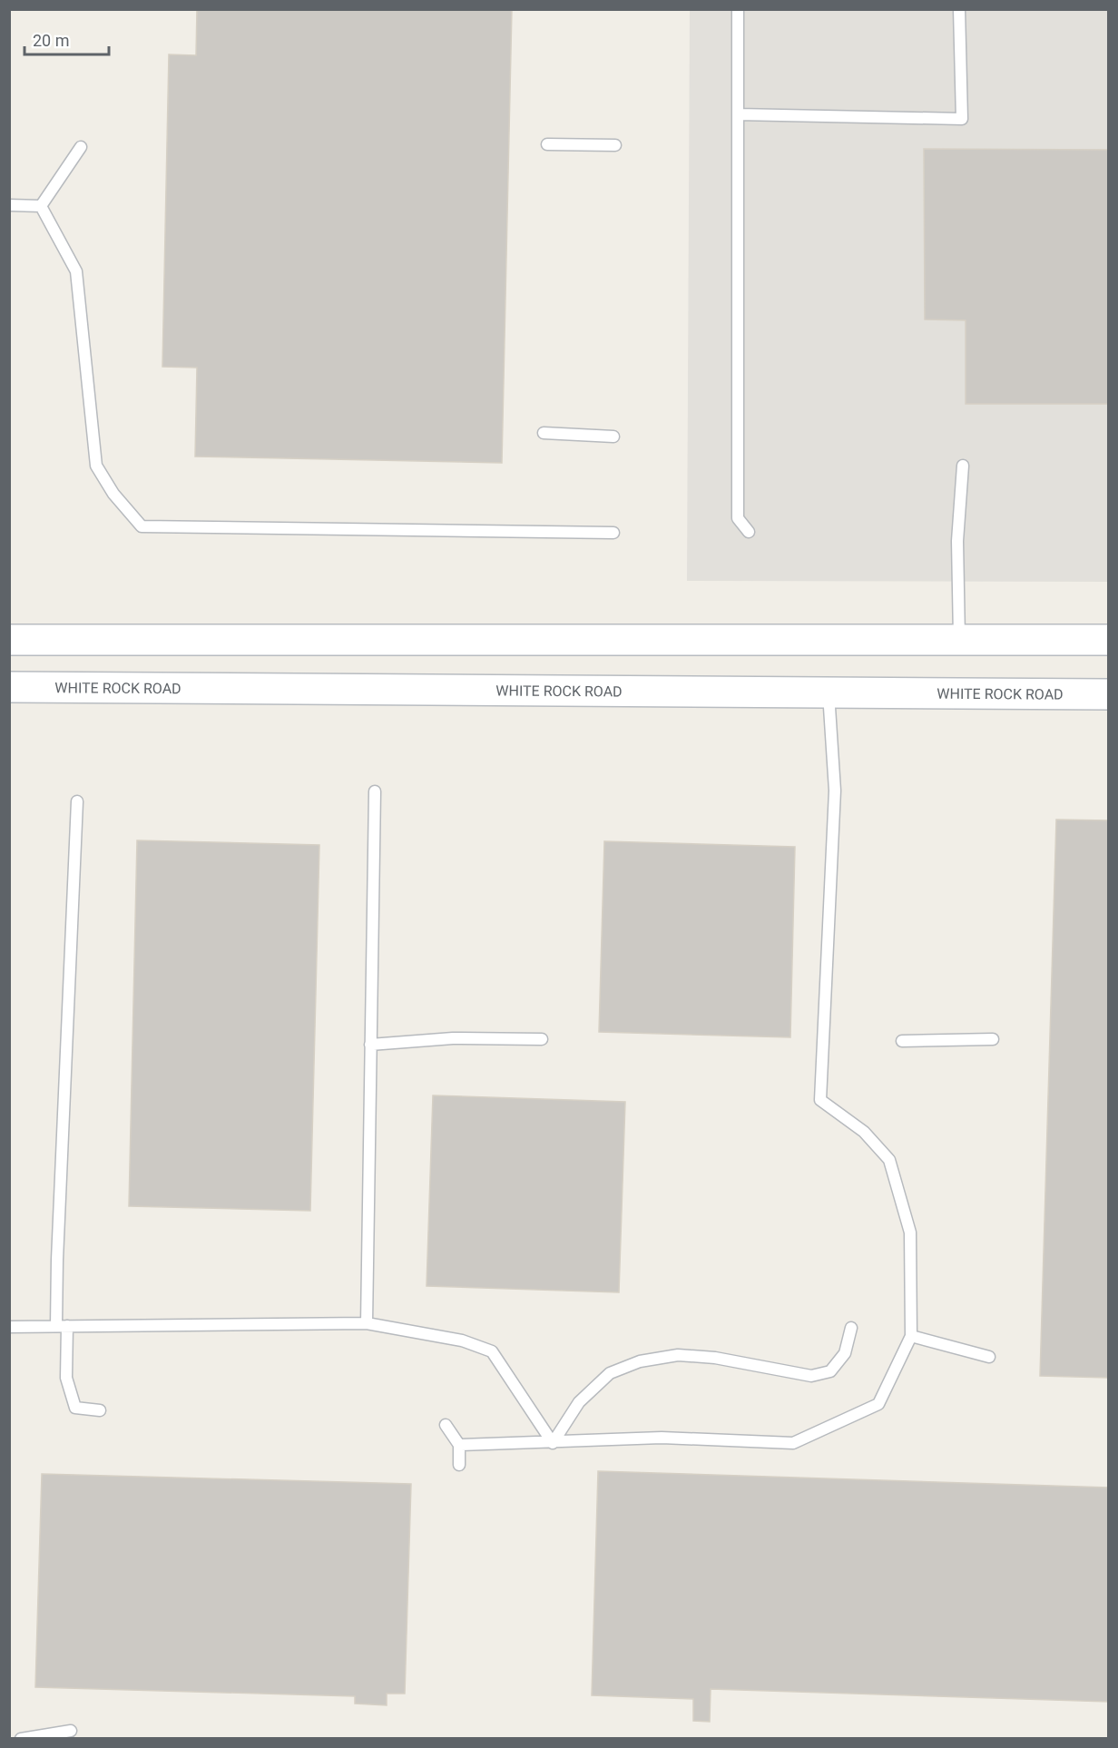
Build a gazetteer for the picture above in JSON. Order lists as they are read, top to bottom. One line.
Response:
{"streets":{"main road":["WHITE ROCK ROAD"]},"scale_bar":"20 m"}
